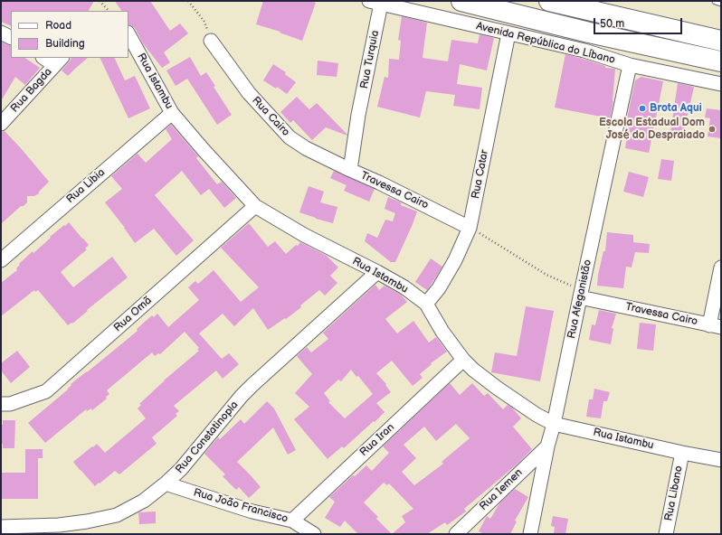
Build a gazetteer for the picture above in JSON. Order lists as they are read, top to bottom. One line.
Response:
{"streets":{"main road":["Avenida República do Líbano"],"street":["Rua Turquia","Rua Istambu","Rua Bagda","Rua Cairo","Rua Catar","Rua Libia","Travessa Cairo","Rua Afeganistão","Rua Omã","Rua Constatinopla","Rua Iran","Rua Iemen","Rua Libano","Rua João Francisco"]},"crossings":[["Avenida República do Líbano","Rua Turquia"],["Avenida República do Líbano","Rua Catar"],["Avenida República do Líbano","Rua Afeganistão"],["Rua Turquia","Travessa Cairo"],["Rua Istambu","Rua Catar"],["Rua Istambu","Rua Libia"],["Rua Istambu","Rua Afeganistão"],["Rua Istambu","Rua Omã"],["Rua Istambu","Rua Constatinopla"],["Rua Istambu","Rua Iran"],["Rua Istambu","Rua Libano"],["Rua Cairo","Travessa Cairo"],["Rua Catar","Travessa Cairo"],["Travessa Cairo","Rua Afeganistão"],["Rua Afeganistão","Rua Iemen"],["Rua Constatinopla","Rua João Francisco"],["Rua Iran","Rua João Francisco"]],"places":["Brota Aqui","Escola Estadual Dom José do Despraiado"],"legend":["Road","Building"],"scale_bar":"50 m"}
